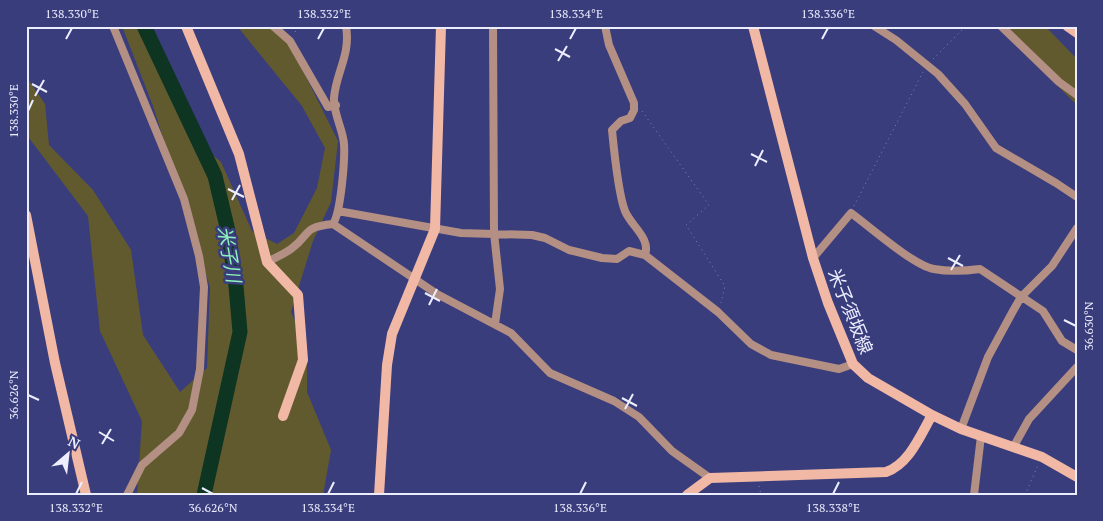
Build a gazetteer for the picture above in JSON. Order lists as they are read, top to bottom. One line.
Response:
{"streets":{"street":["米子須坂線"]},"water":["米子川"],"north":"top right","coordinates":["138.330°E","138.332°E","138.334°E","138.336°E","36.630°N","36.626°N","138.338°E"]}
